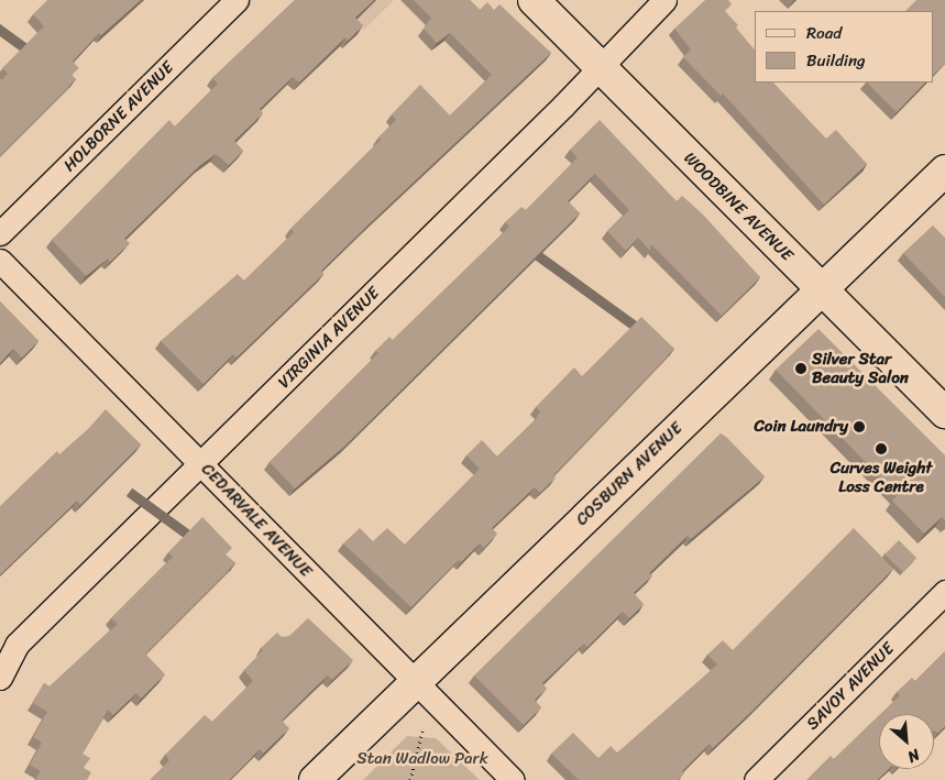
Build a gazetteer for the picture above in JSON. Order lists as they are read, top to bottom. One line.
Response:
{"streets":{"street":["HOLBORNE AVENUE","WOODBINE AVENUE","VIRGINIA AVENUE","COSBURN AVENUE","CEDARVALE AVENUE","SAVOY AVENUE"]},"crossings":[["WOODBINE AVENUE","VIRGINIA AVENUE"],["WOODBINE AVENUE","COSBURN AVENUE"],["VIRGINIA AVENUE","CEDARVALE AVENUE"],["COSBURN AVENUE","CEDARVALE AVENUE"]],"parks":["Stan Wadlow Park"],"places":["Silver Star Beauty Salon","Coin Laundry","Curves Weight Loss Centre"],"legend":["Road","Building"],"north":"bottom right"}
